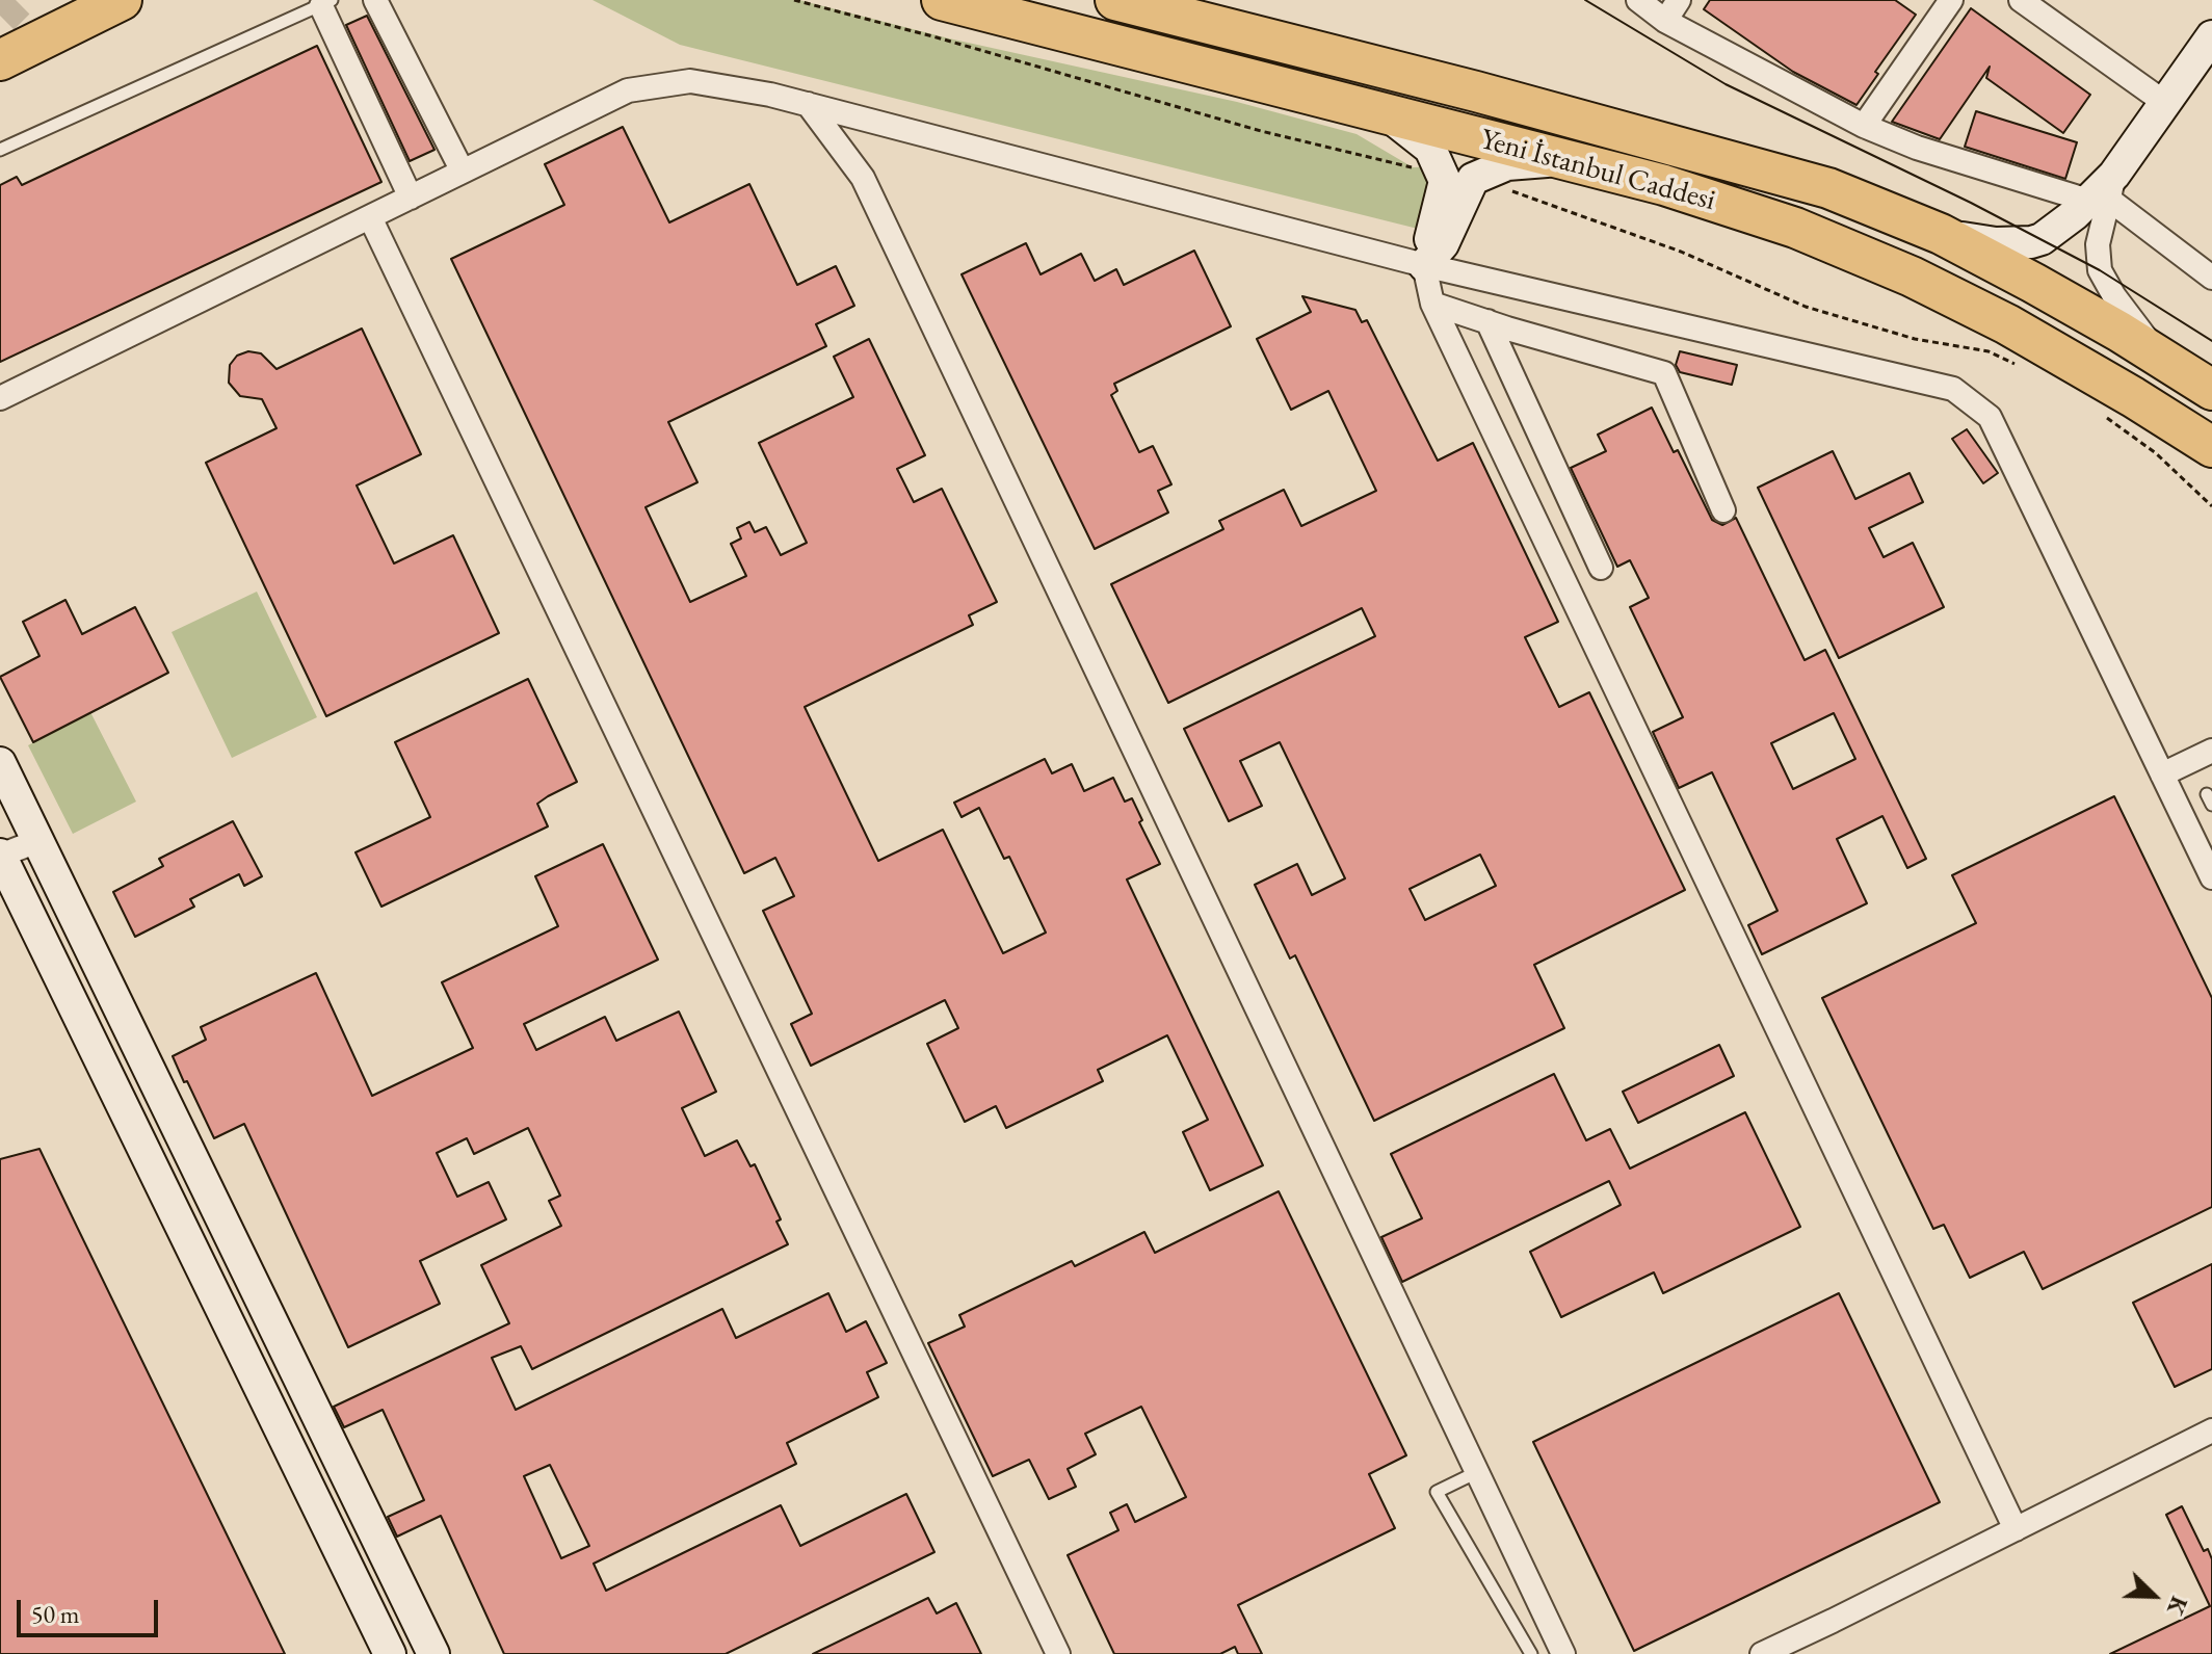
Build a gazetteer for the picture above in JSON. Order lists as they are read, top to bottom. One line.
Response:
{"streets":{"highway":["Yeni İstanbul Caddesi"]},"scale_bar":"50 m","north":"bottom right"}
